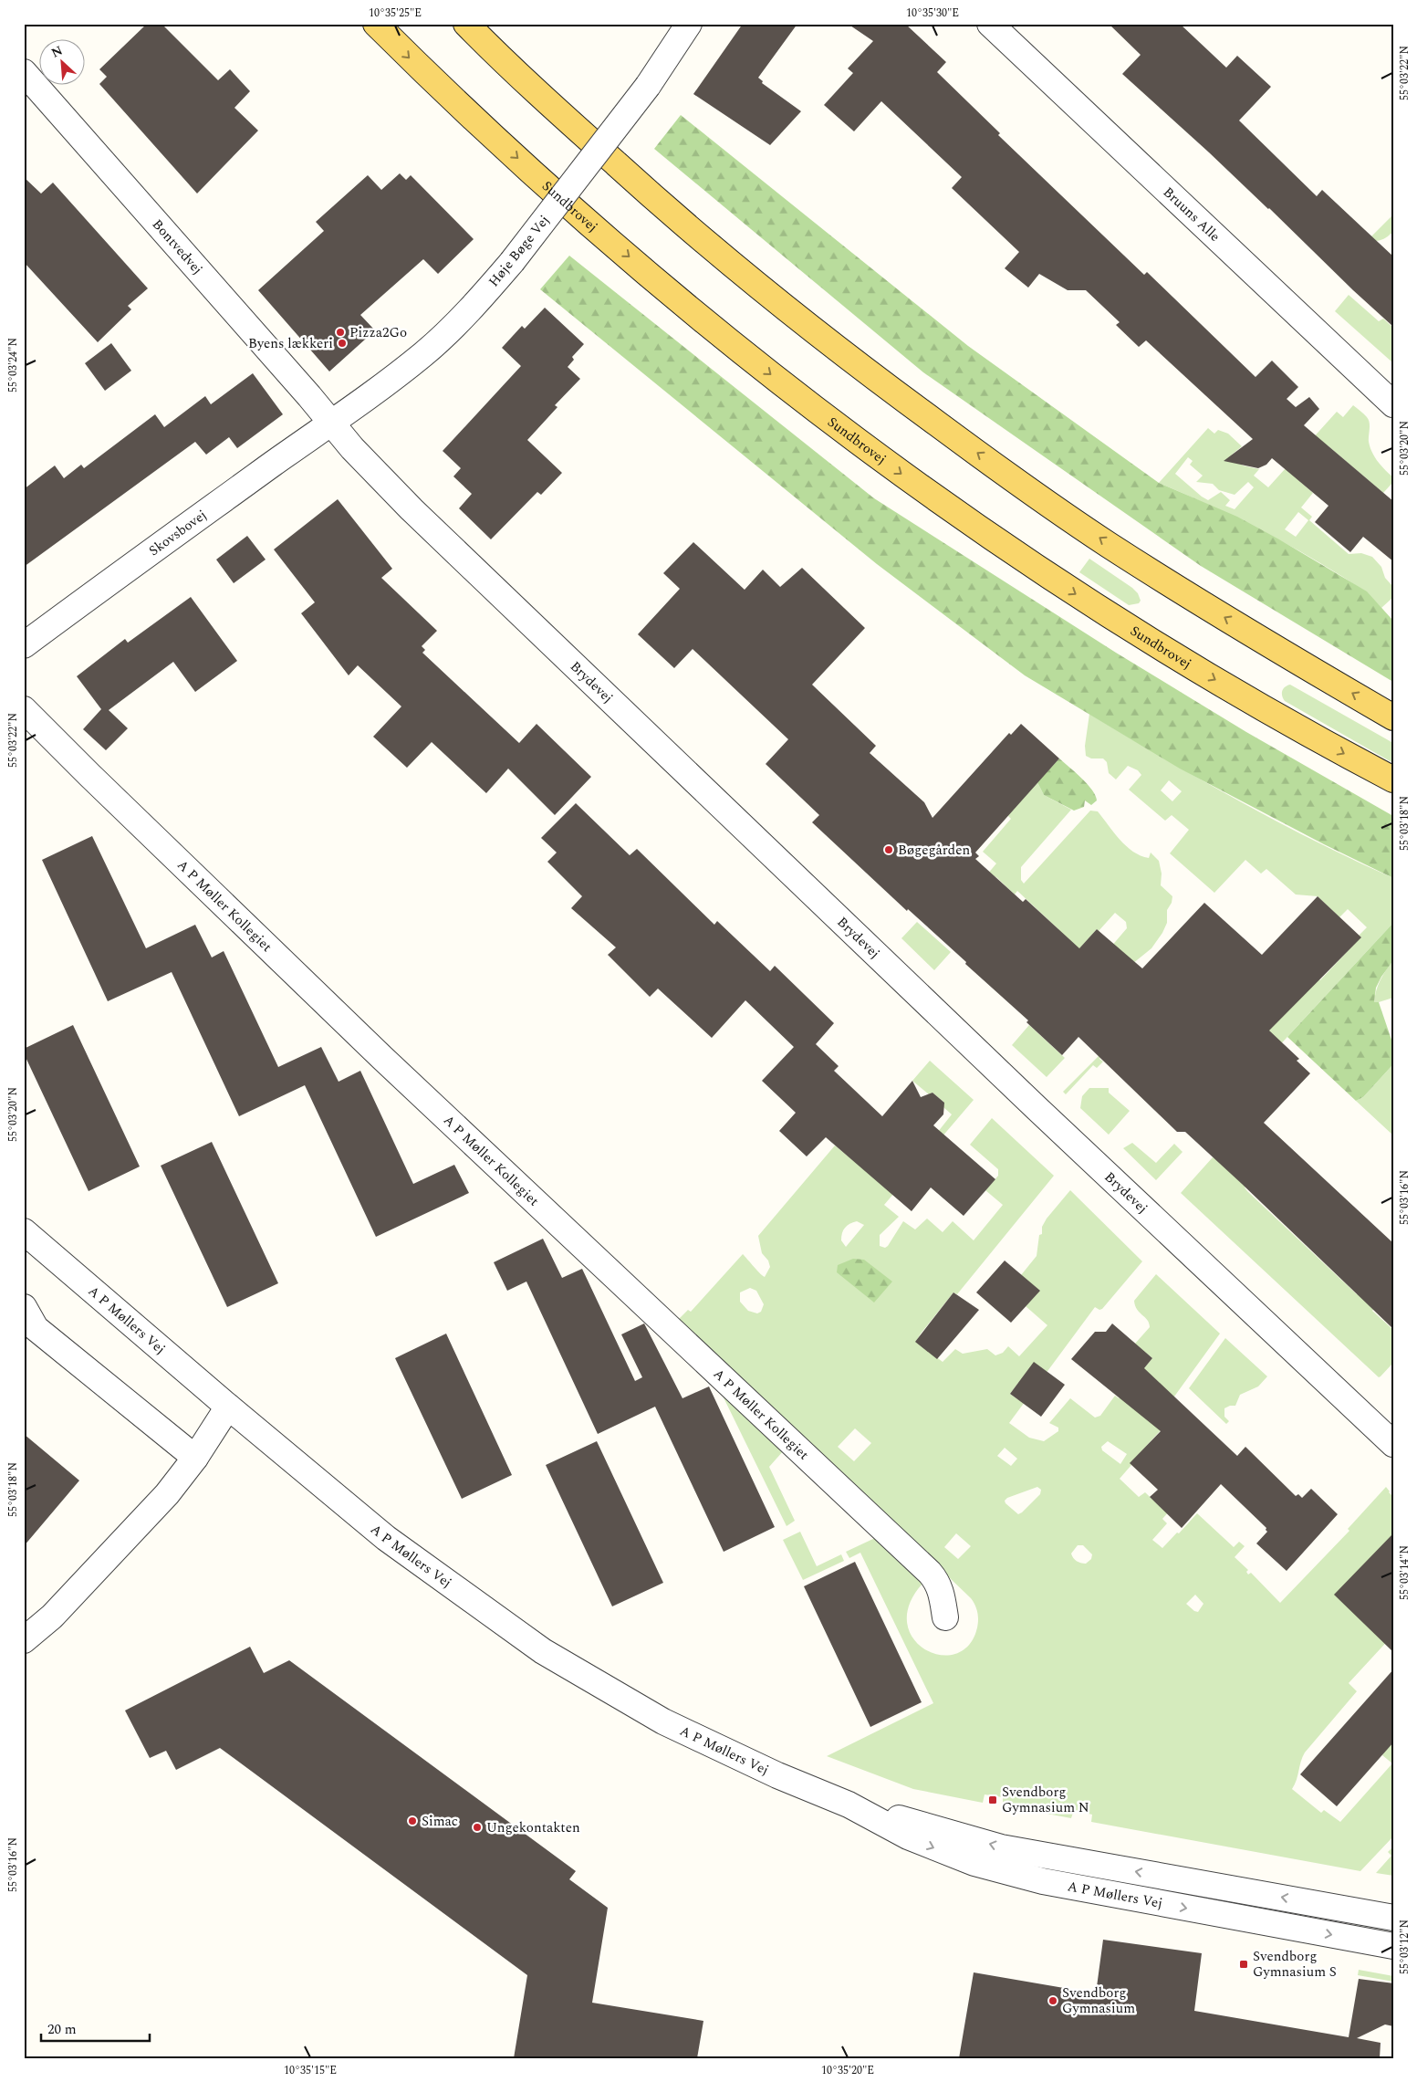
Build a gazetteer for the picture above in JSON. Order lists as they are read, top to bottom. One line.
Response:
{"streets":{"main road":["Sundbrovej"],"street":["Bruuns Alle","Bontvedvej","Høje Bøge Vej","Skovsbovej","Brydevej","A P Møller Kollegiet","A P Møllers Vej"]},"crossings":[["Bontvedvej","Høje Bøge Vej"],["Bontvedvej","Skovsbovej"],["Bontvedvej","Brydevej"],["Høje Bøge Vej","Skovsbovej"],["Høje Bøge Vej","Brydevej"],["Skovsbovej","Brydevej"]],"places":{"other":["Pizza2Go","Byens lækkeri","Bøgegården","Simac","Ungekontakten","Svendborg Gymnasium"],"transit":["Svendborg Gymnasium N","Svendborg Gymnasium S"]},"scale_bar":"20 m","north":"top left","coordinates":["10°35'25\"E","10°35'30\"E","55°03'22\"N","55°03'24\"N","55°03'20\"N","55°03'18\"N","55°03'16\"N","55°03'14\"N","55°03'12\"N","10°35'15\"E","10°35'20\"E"]}
